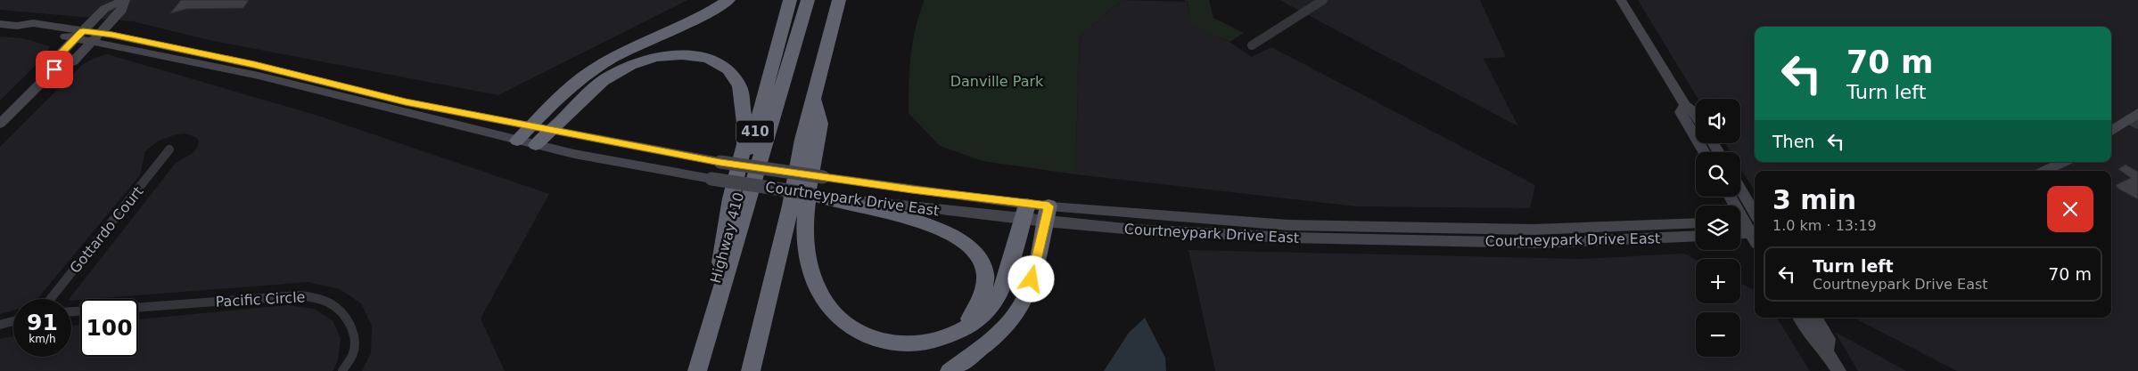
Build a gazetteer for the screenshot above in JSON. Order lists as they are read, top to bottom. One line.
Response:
{"streets":{"highway":["410","Highway 410"],"main road":["Courtneypark Drive East"],"street":["Gottardo Court","Pacific Circle"]},"parks":["Danville Park"],"page":{"turn":["70 m","Turn left"],"map_buttons":["+","−"],"then":"Then","heading":["3 min","1.0 km · 13:19"],"list":[{"name":"Turn left","note":"Courtneypark Drive East","value":"70 m"}],"speed":"91 km/h","limit":"100"}}
